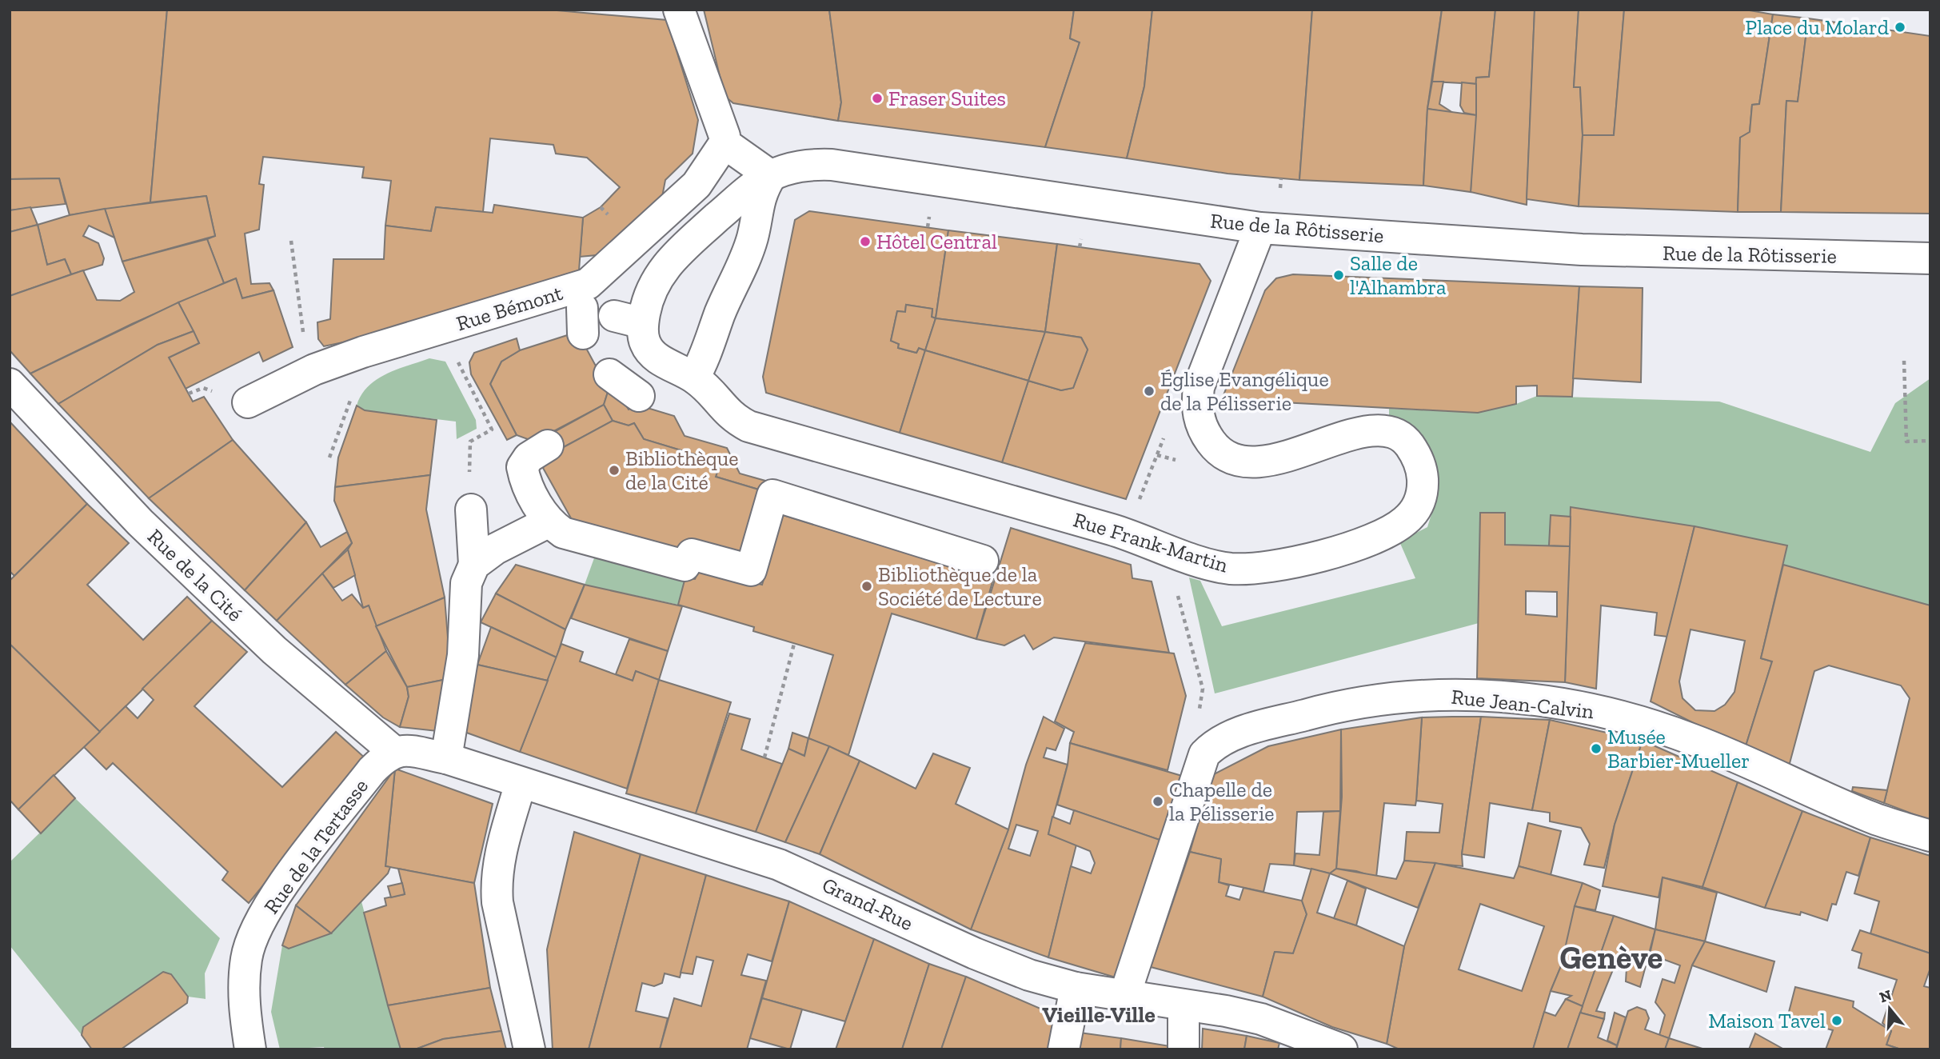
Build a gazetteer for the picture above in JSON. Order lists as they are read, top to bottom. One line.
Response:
{"streets":{"street":["Rue de la Rôtisserie","Rue Bémont","Rue Frank-Martin","Rue de la Cité","Rue Jean-Calvin","Rue de la Tertasse","Grand-Rue"]},"crossings":[["Rue de la Rôtisserie","Rue Frank-Martin"],["Rue de la Cité","Rue de la Tertasse"],["Rue de la Cité","Grand-Rue"],["Rue Jean-Calvin","Grand-Rue"],["Rue de la Tertasse","Grand-Rue"]],"districts":["Genève","Vieille-Ville"],"places":["Place du Molard","Fraser Suites","Hôtel Central","Salle de l'Alhambra","Église Evangélique de la Pélisserie","Bibliothèque de la Cité","Bibliothèque de la Société de Lecture","Musée Barbier-Mueller","Chapelle de la Pélisserie","Maison Tavel"],"north":"top"}
